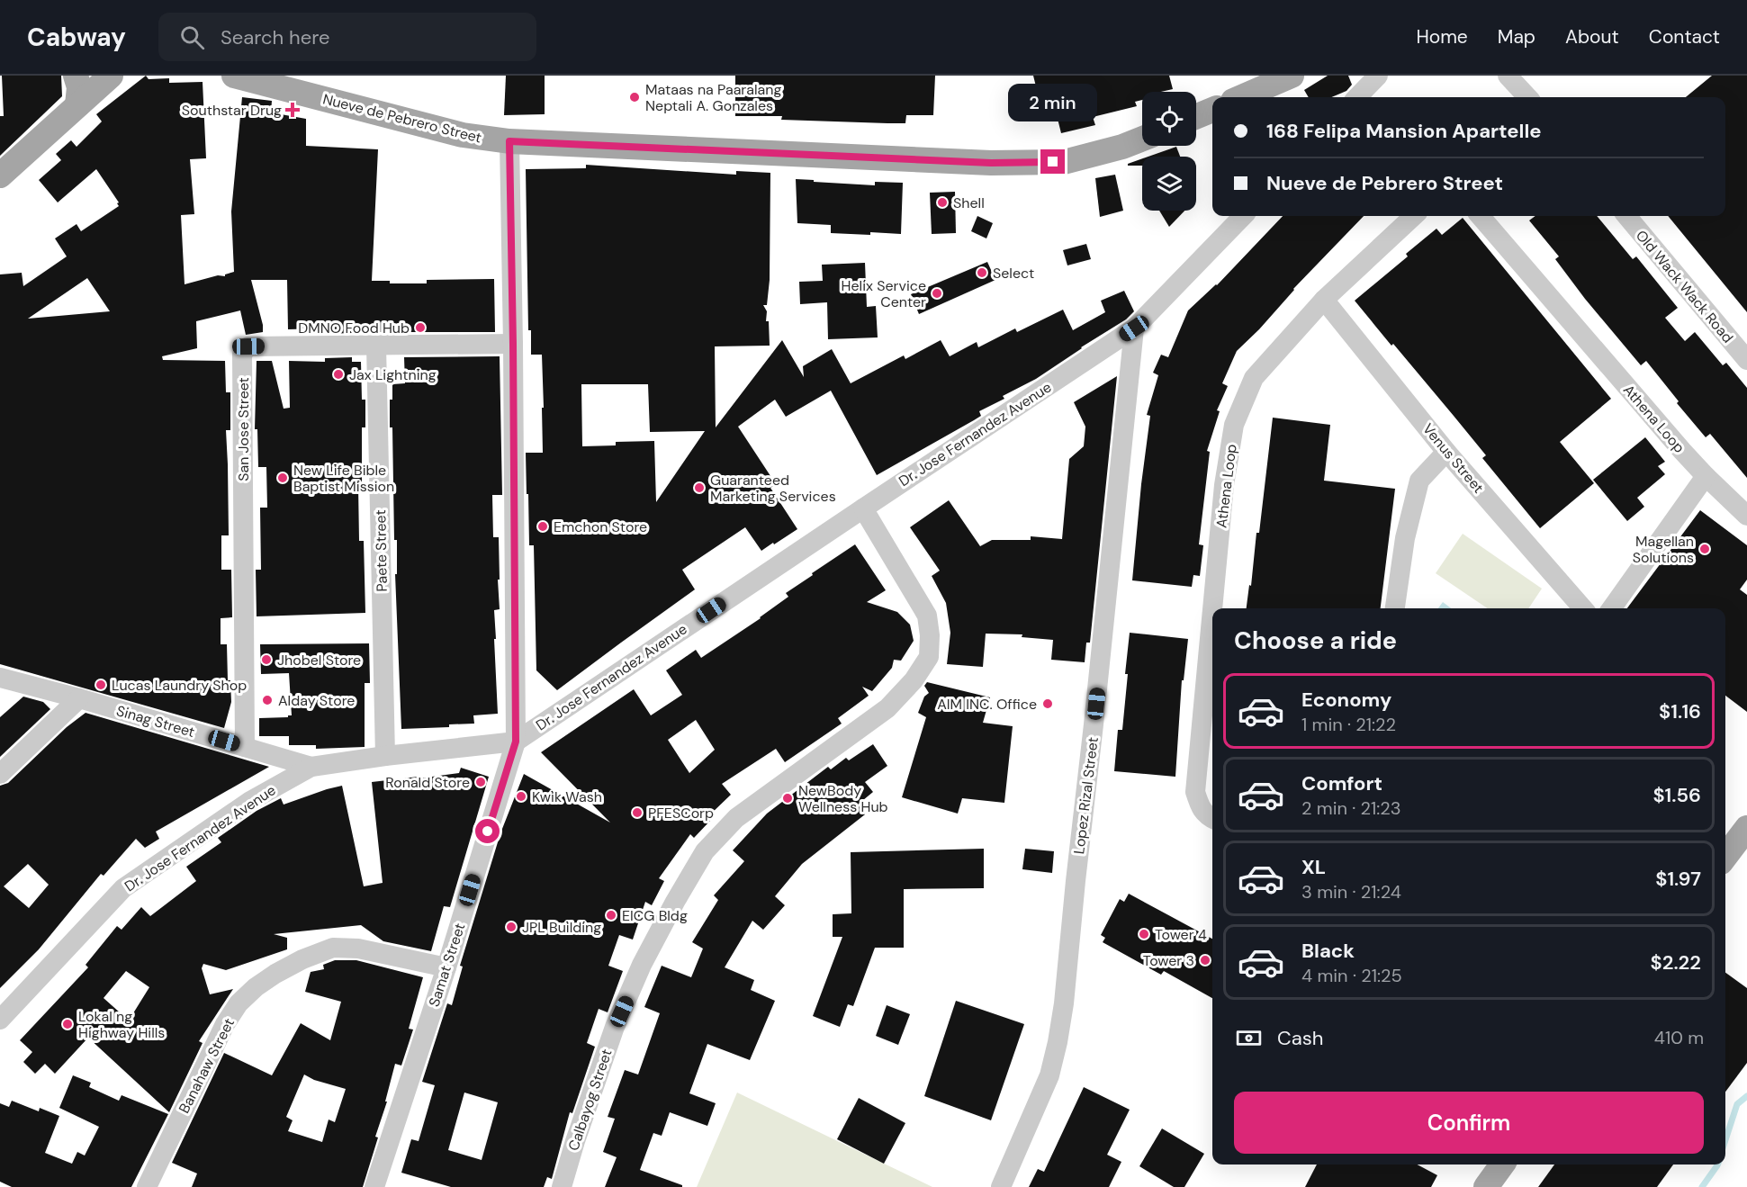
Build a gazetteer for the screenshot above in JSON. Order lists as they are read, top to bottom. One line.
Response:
{"streets":{"main road":["Nueve de Pebrero Street"],"street":["Old Wack Wack Road","Athena Loop","San Jose Street","Dr. Jose Fernandez Avenue","Venus Street","Paete Street","Sinag Street","Lopez Rizal Street","Samat Street","Banahaw Street","Calbayog Street"]},"crossings":[["Nueve de Pebrero Street","Samat Street"],["Athena Loop","Venus Street"],["San Jose Street","Paete Street"],["San Jose Street","Sinag Street"],["San Jose Street","Samat Street"],["Dr. Jose Fernandez Avenue","Paete Street"],["Dr. Jose Fernandez Avenue","Sinag Street"],["Dr. Jose Fernandez Avenue","Lopez Rizal Street"],["Dr. Jose Fernandez Avenue","Samat Street"],["Dr. Jose Fernandez Avenue","Calbayog Street"],["Samat Street","Banahaw Street"]],"places":{"other":["Mataas na Paaralang Neptali A. Gonzales","Shell","Select","Helix Service Center","DMNO Food Hub","Jax Lightning","New Life Bible Baptist Mission","Guaranteed Marketing Services","Emchon Store","Magellan Solutions","Jhobel Store","Lucas Laundry Shop","Alday Store","AIM INC. Office","Ronald Store","Kwik Wash","NewBody Wellness Hub","PFESCorp","EICG Bldg","JPL Building","Tower 4","Tower 3","Lokal ng Highway Hills"],"health":["Southstar Drug"]},"page":{"header":"Cabway","search":"Search here","nav":["Home","Map","About","Contact"],"bubble":"2 min","banner":["168 Felipa Mansion Apartelle","Nueve de Pebrero Street"],"heading":"Choose a ride","list":[{"name":"Economy","note":"1 min · 21:22","value":"$1.16"},{"name":"Comfort","note":"2 min · 21:23","value":"$1.56"},{"name":"XL","note":"3 min · 21:24","value":"$1.97"},{"name":"Black","note":"4 min · 21:25","value":"$2.22"}],"pay":["Cash","410 m"],"buttons":"Confirm"}}
